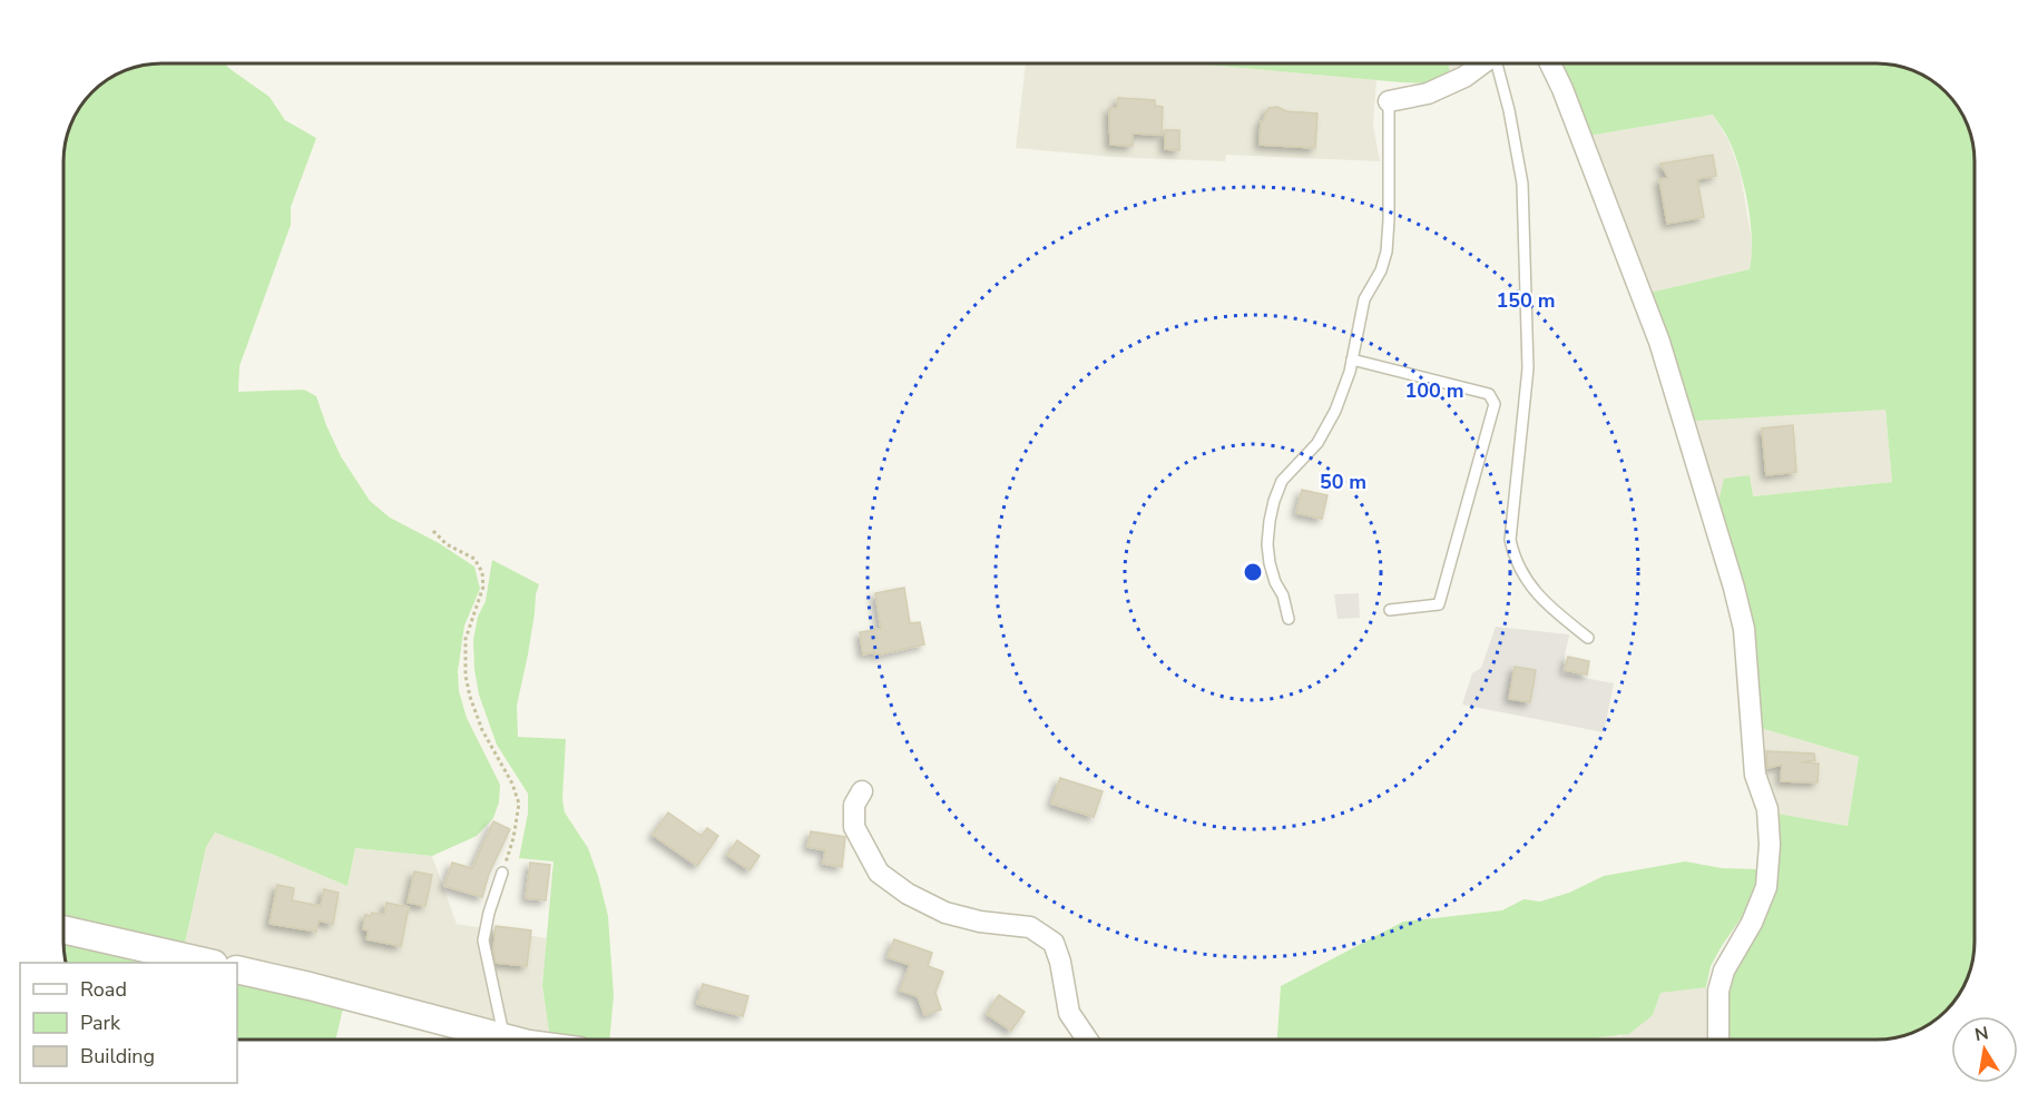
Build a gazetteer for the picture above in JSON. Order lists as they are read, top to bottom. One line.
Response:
{"legend":["Road","Park","Building"],"north":"top","rings":["150 m","100 m","50 m"]}
